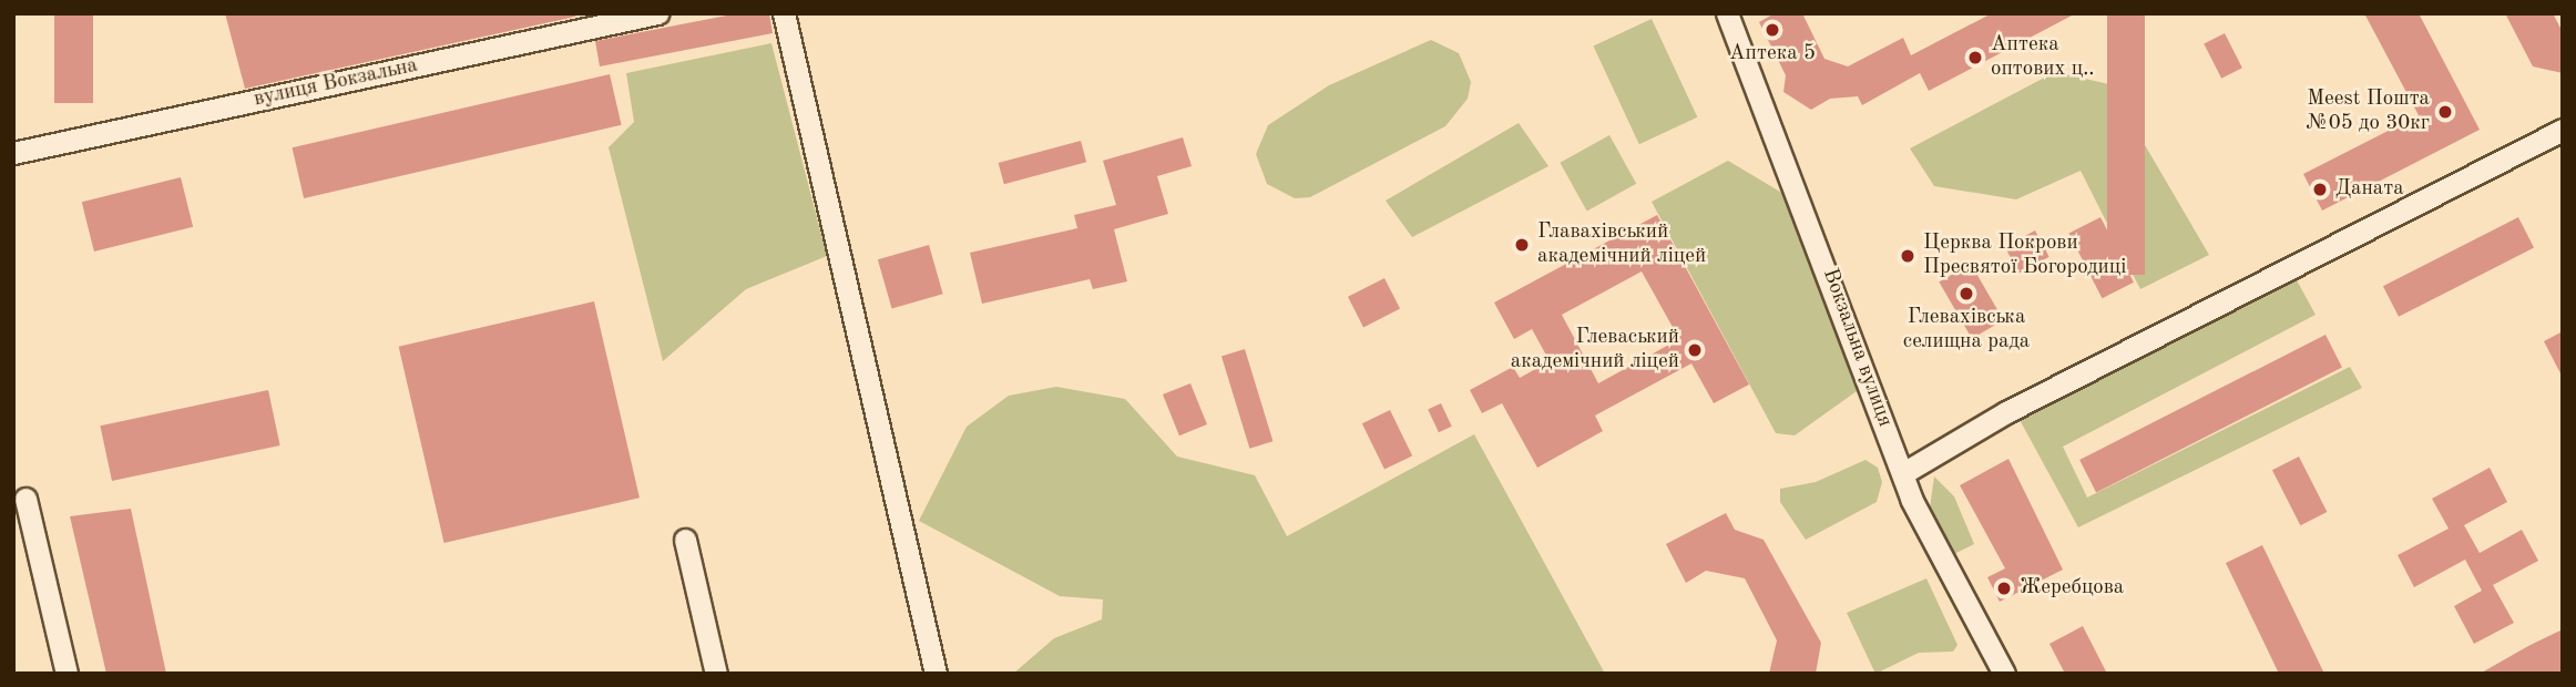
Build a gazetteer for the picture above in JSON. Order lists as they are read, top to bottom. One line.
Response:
{"streets":{"street":["вулиця Вокзальна","Вокзальна вулиця"]},"places":["Аптека 5","Аптека оптових ц‥","Meest Пошта №05 до 30кг","Даната","Главахівський академічний ліцей","Церква Покрови Пресвятої Богородиці","Глевахівська селищна рада","Глеваський академічний ліцей","Жеребцова"]}
